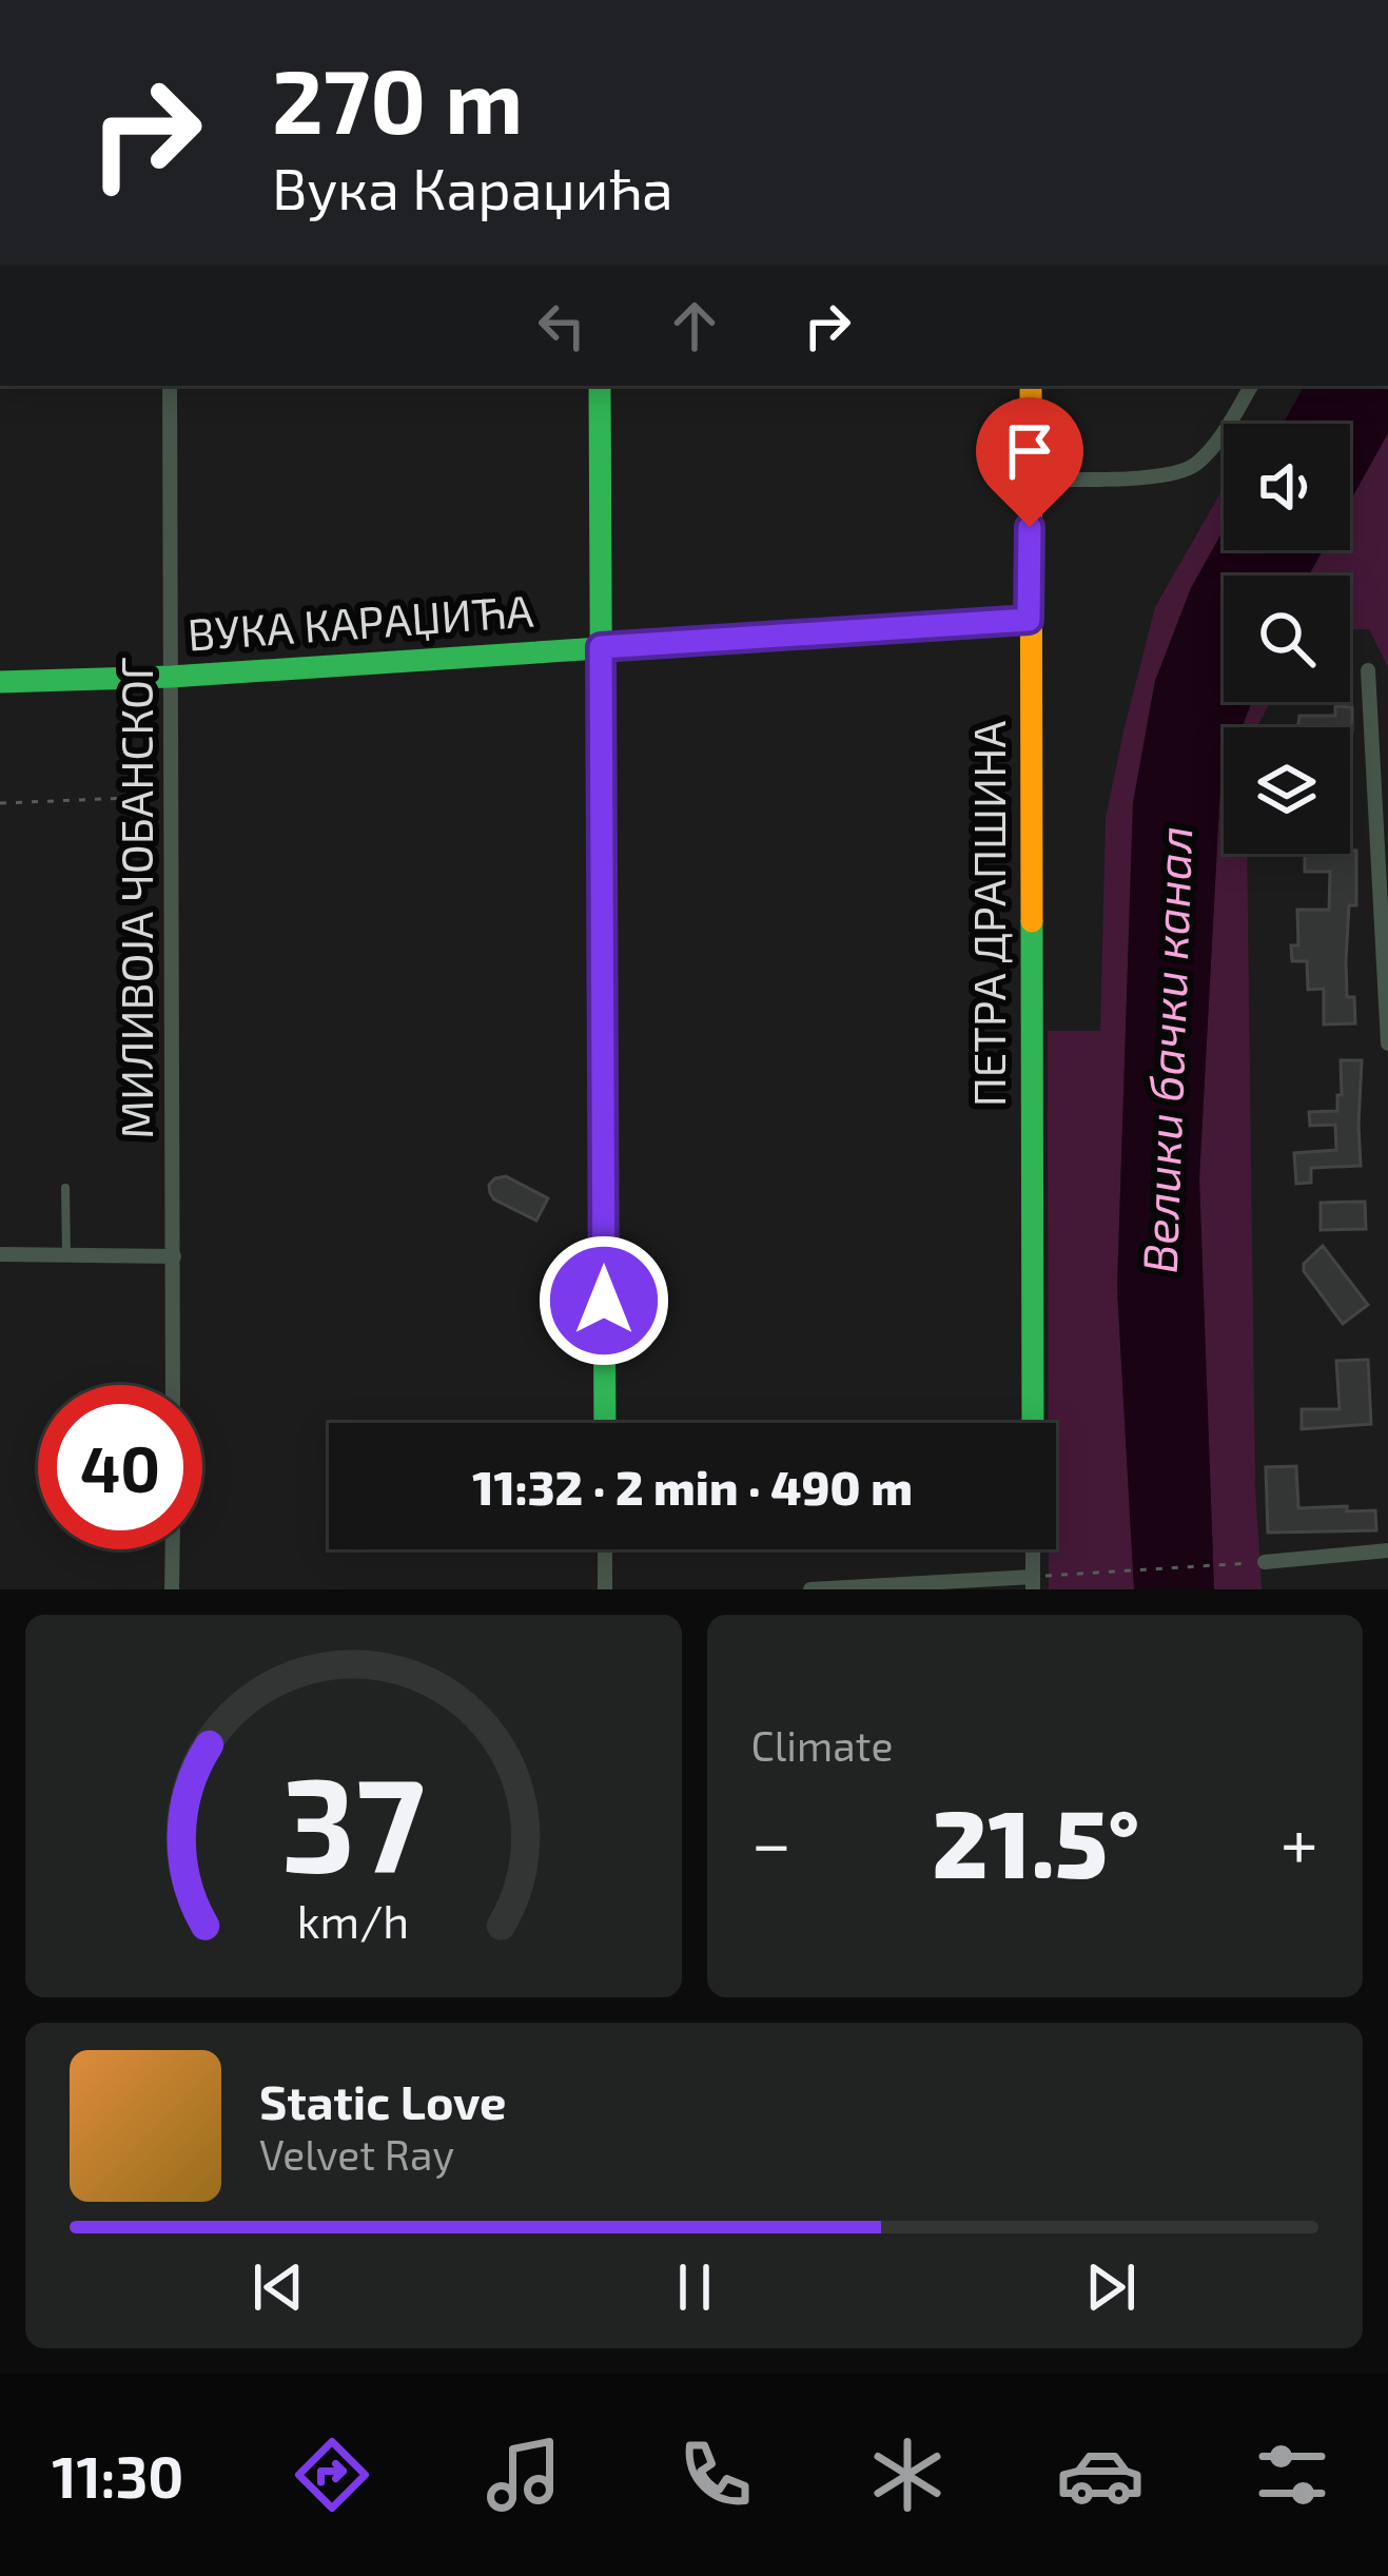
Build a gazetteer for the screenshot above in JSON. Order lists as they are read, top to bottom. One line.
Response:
{"streets":{"street":["ВУКА КАРАЏИЋА","МИЛИВОЈА ЧОБАНСКОГ","ПЕТРА ДРАПШИНА"]},"crossings":[["ВУКА КАРАЏИЋА","МИЛИВОЈА ЧОБАНСКОГ"],["ВУКА КАРАЏИЋА","ПЕТРА ДРАПШИНА"]],"water":["Велики бачки канал"],"page":{"turn":["270 m","Вука Караџића"],"limit":"40","trip":"11:32 · 2 min · 490 m","tile":"Climate","heat":["−","21.5°","+"],"song":["Static Love","Velvet Ray"],"tabs":"11:30","gauge":["37","km/h"]}}
